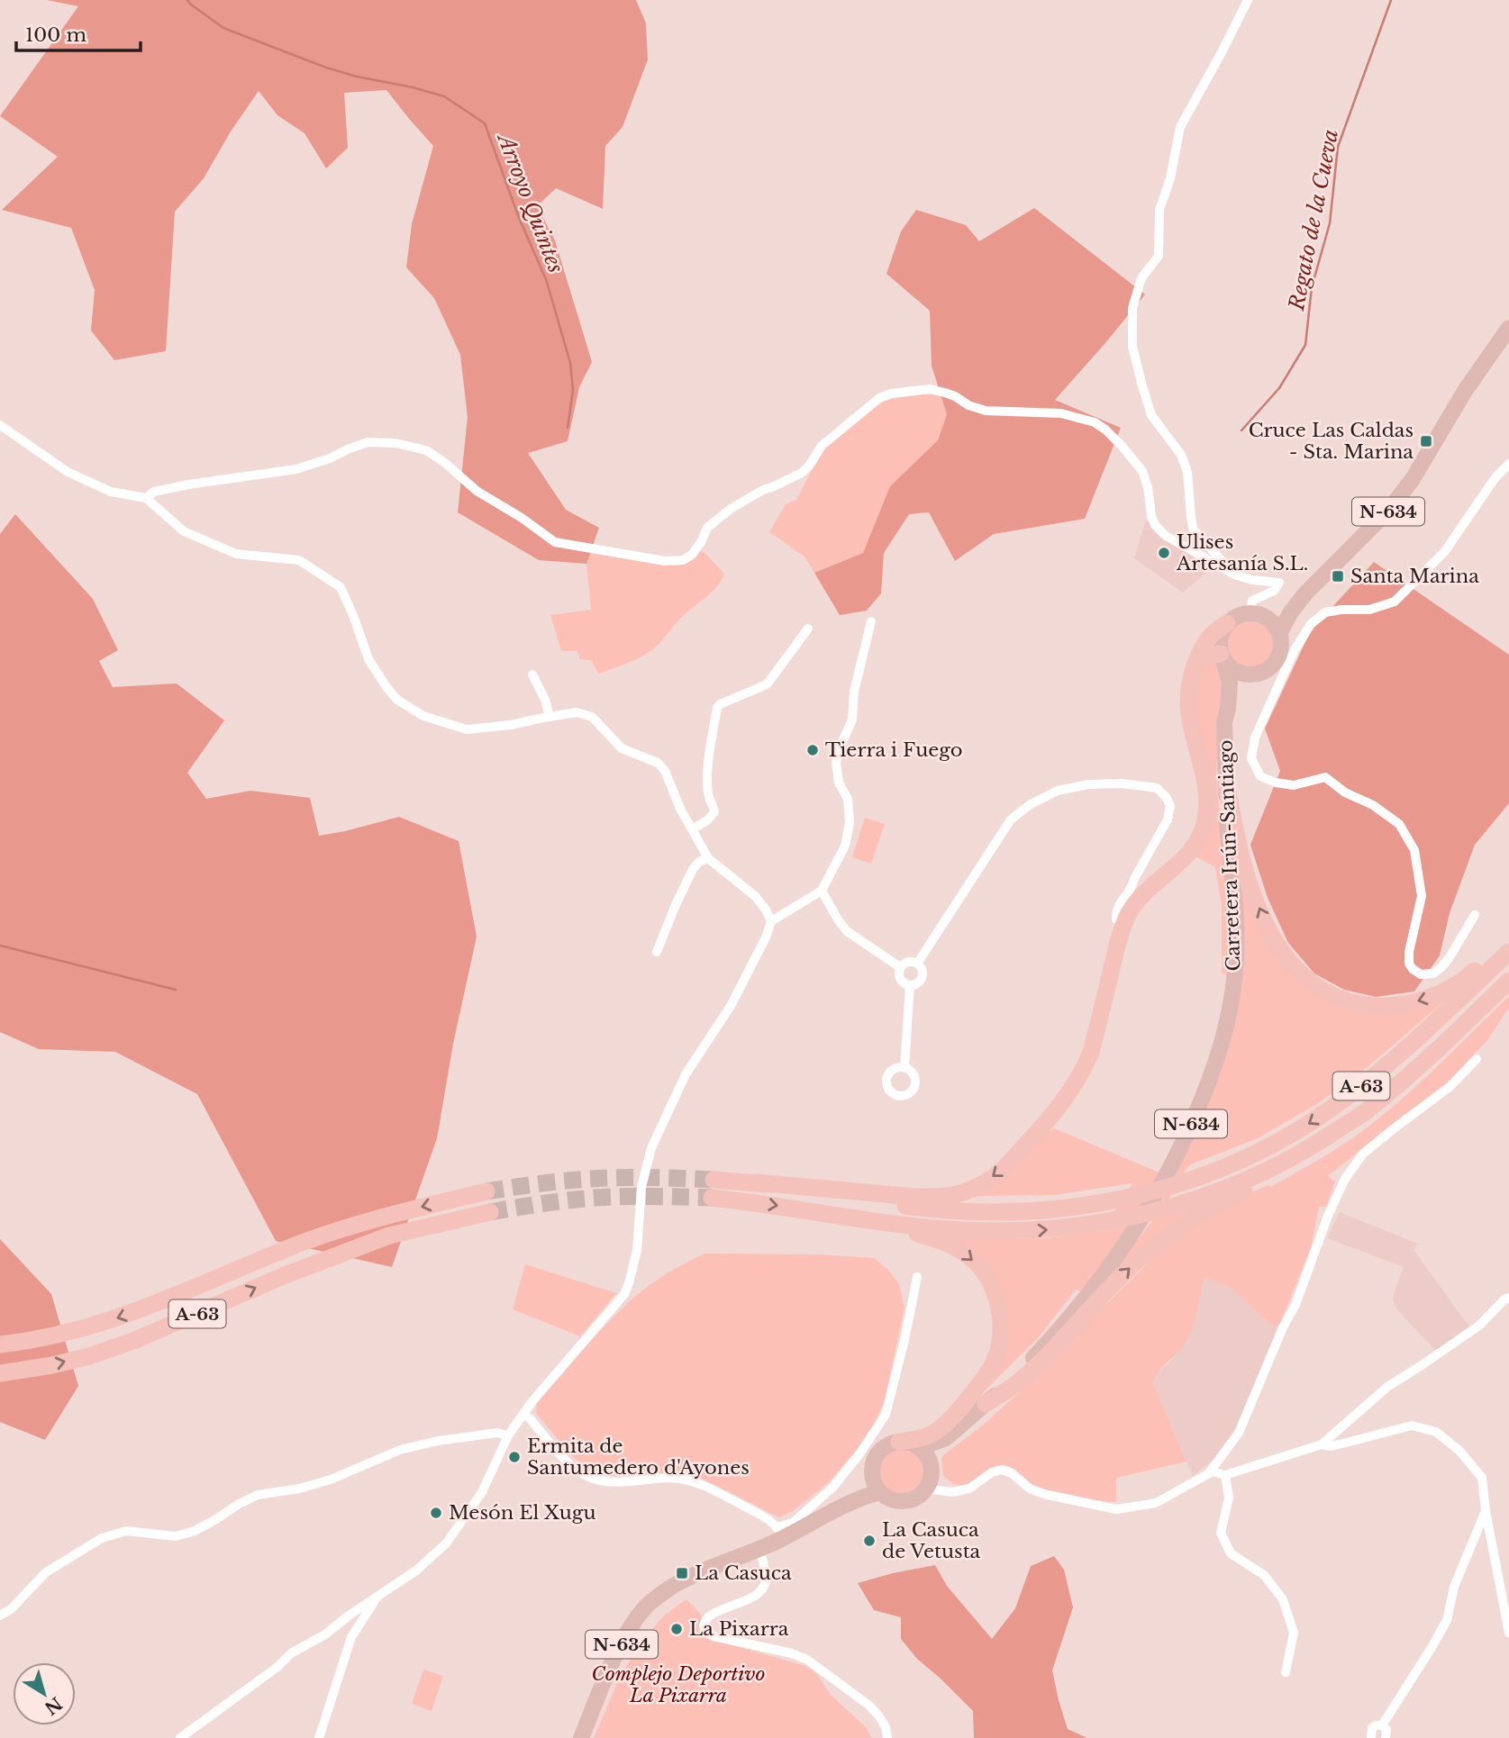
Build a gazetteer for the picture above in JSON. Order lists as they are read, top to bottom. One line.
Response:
{"streets":{"highway":["N-634","Carretera Irún-Santiago","A-63"]},"crossings":[["N-634","Carretera Irún-Santiago"]],"water":["Arroyo Quintes","Regato de la Cueva"],"parks":["Complejo Deportivo La Pixarra"],"places":{"transit":["Cruce Las Caldas - Sta. Marina","Santa Marina","La Casuca"],"other":["Ulises Artesanía S.L.","Tierra i Fuego","Ermita de Santumedero d'Ayones","Mesón El Xugu","La Casuca de Vetusta","La Pixarra"]},"scale_bar":"100 m","north":"bottom right"}
